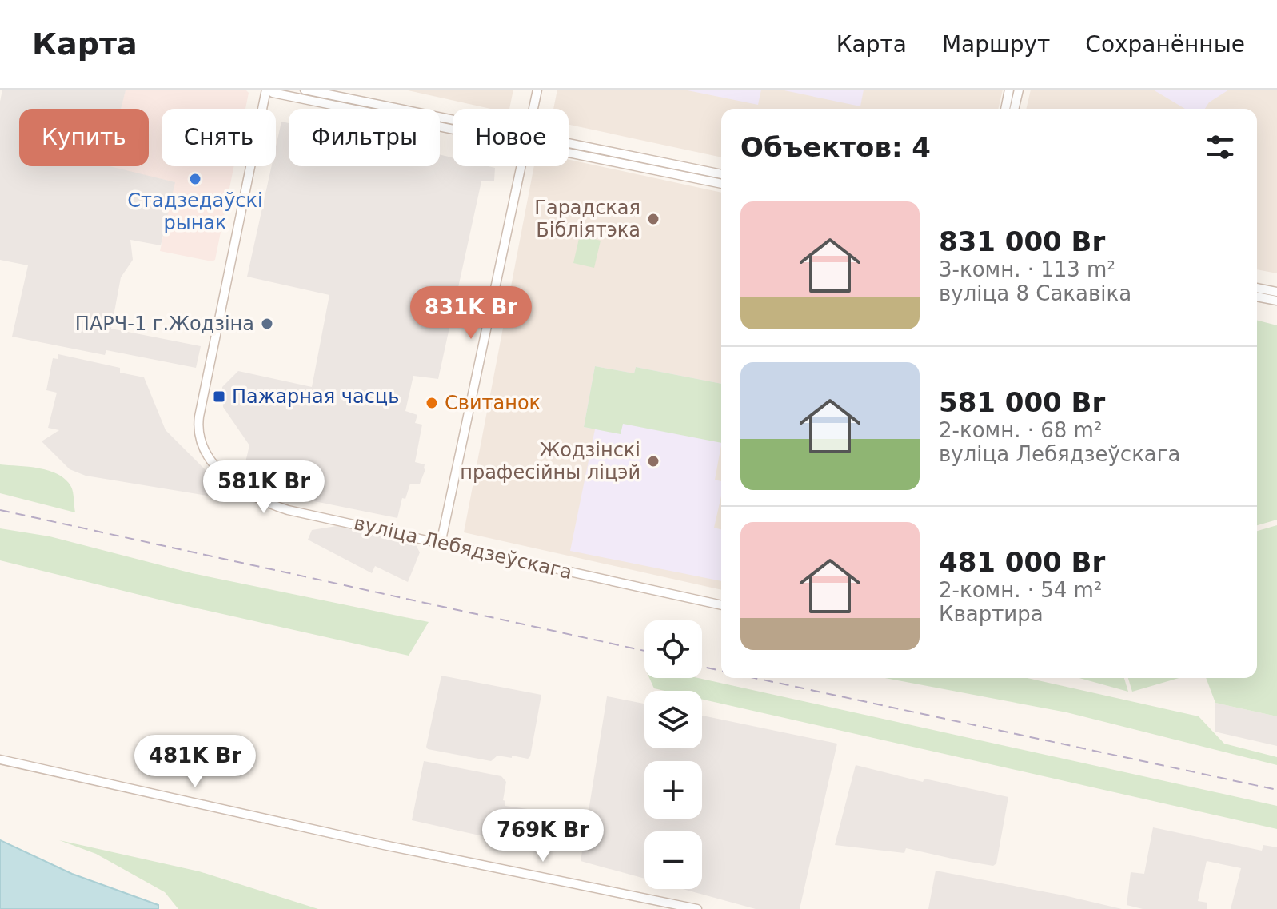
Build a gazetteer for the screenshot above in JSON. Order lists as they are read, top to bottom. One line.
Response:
{"streets":{"main road":["вуліца Лебядзеўскага"]},"places":{"other":["Стадзедаўскі рынак","Гарадская Бібліятэка","ПАРЧ-1 г.Жодзіна","Свитанок","Жодзінскі прафесійны ліцэй"],"transit":["Пажарная часць"]},"page":{"header":"Карта","nav":["Карта","Маршрут","Сохранённые"],"chip":["Купить","Снять","Фильтры","Новое"],"heading":"Объектов: 4","list":[{"name":"831 000 Br","note":"3-комн. · 113 m² · вуліца 8 Сакавіка"},{"name":"581 000 Br","note":"2-комн. · 68 m² · вуліца Лебядзеўскага"},{"name":"481 000 Br","note":"2-комн. · 54 m² · Квартира"}],"price":["831K Br","581K Br","481K Br","769K Br"],"map_buttons":["+","−"]}}
